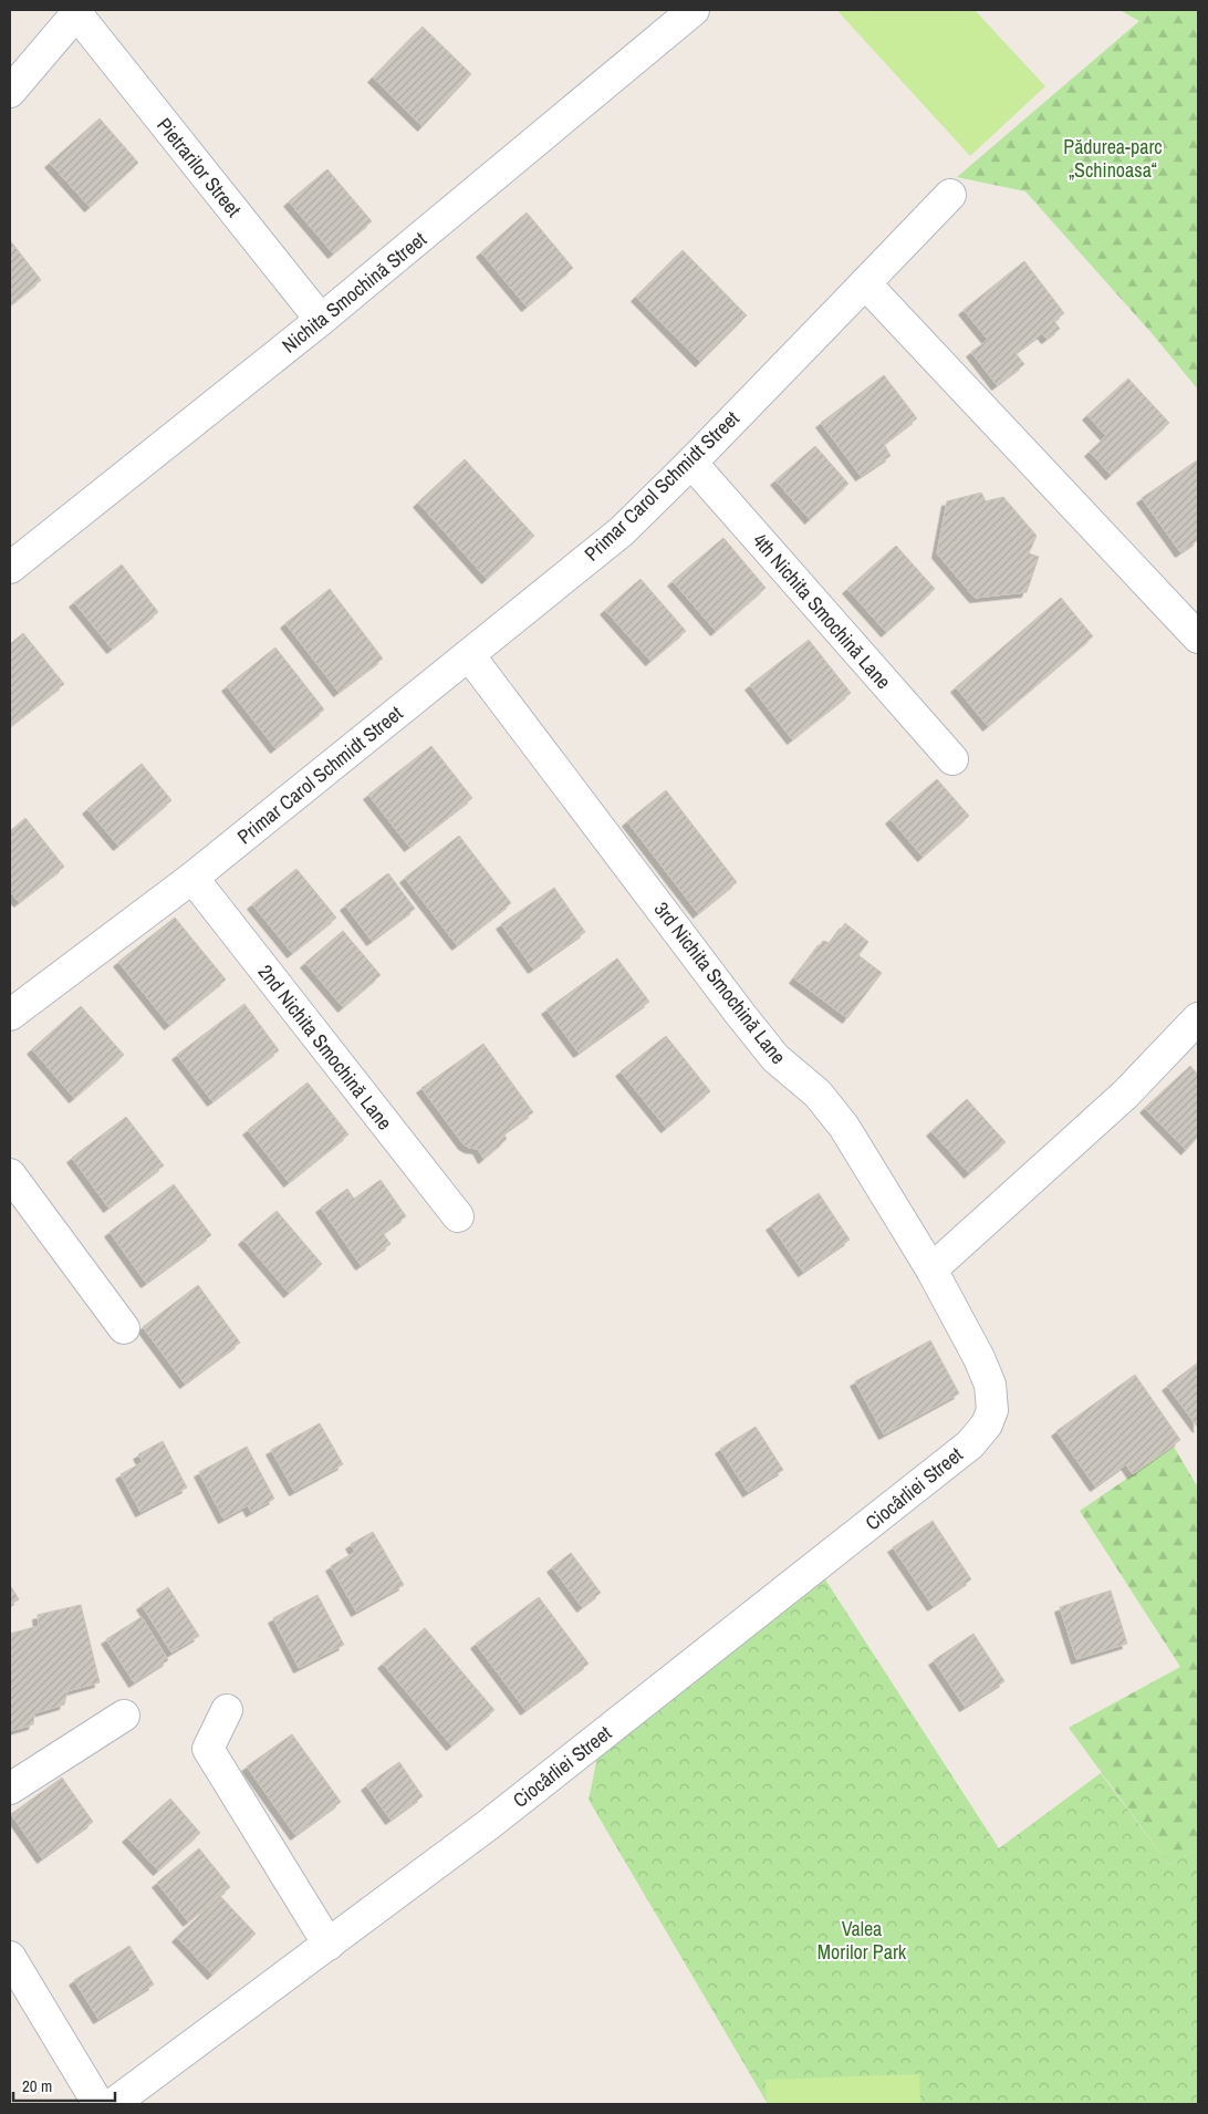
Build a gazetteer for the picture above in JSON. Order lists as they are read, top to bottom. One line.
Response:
{"streets":{"street":["Pietrarilor Street","Nichita Smochină Street","Primar Carol Schmidt Street","4th Nichita Smochină Lane","3rd Nichita Smochină Lane","2nd Nichita Smochină Lane","Ciocârliei Street"]},"crossings":[["Pietrarilor Street","Nichita Smochină Street"],["Primar Carol Schmidt Street","4th Nichita Smochină Lane"],["Primar Carol Schmidt Street","3rd Nichita Smochină Lane"],["Primar Carol Schmidt Street","2nd Nichita Smochină Lane"],["3rd Nichita Smochină Lane","Ciocârliei Street"]],"parks":["Pădurea-parc „Schinoasa“","Valea Morilor Park"],"scale_bar":"20 m"}
